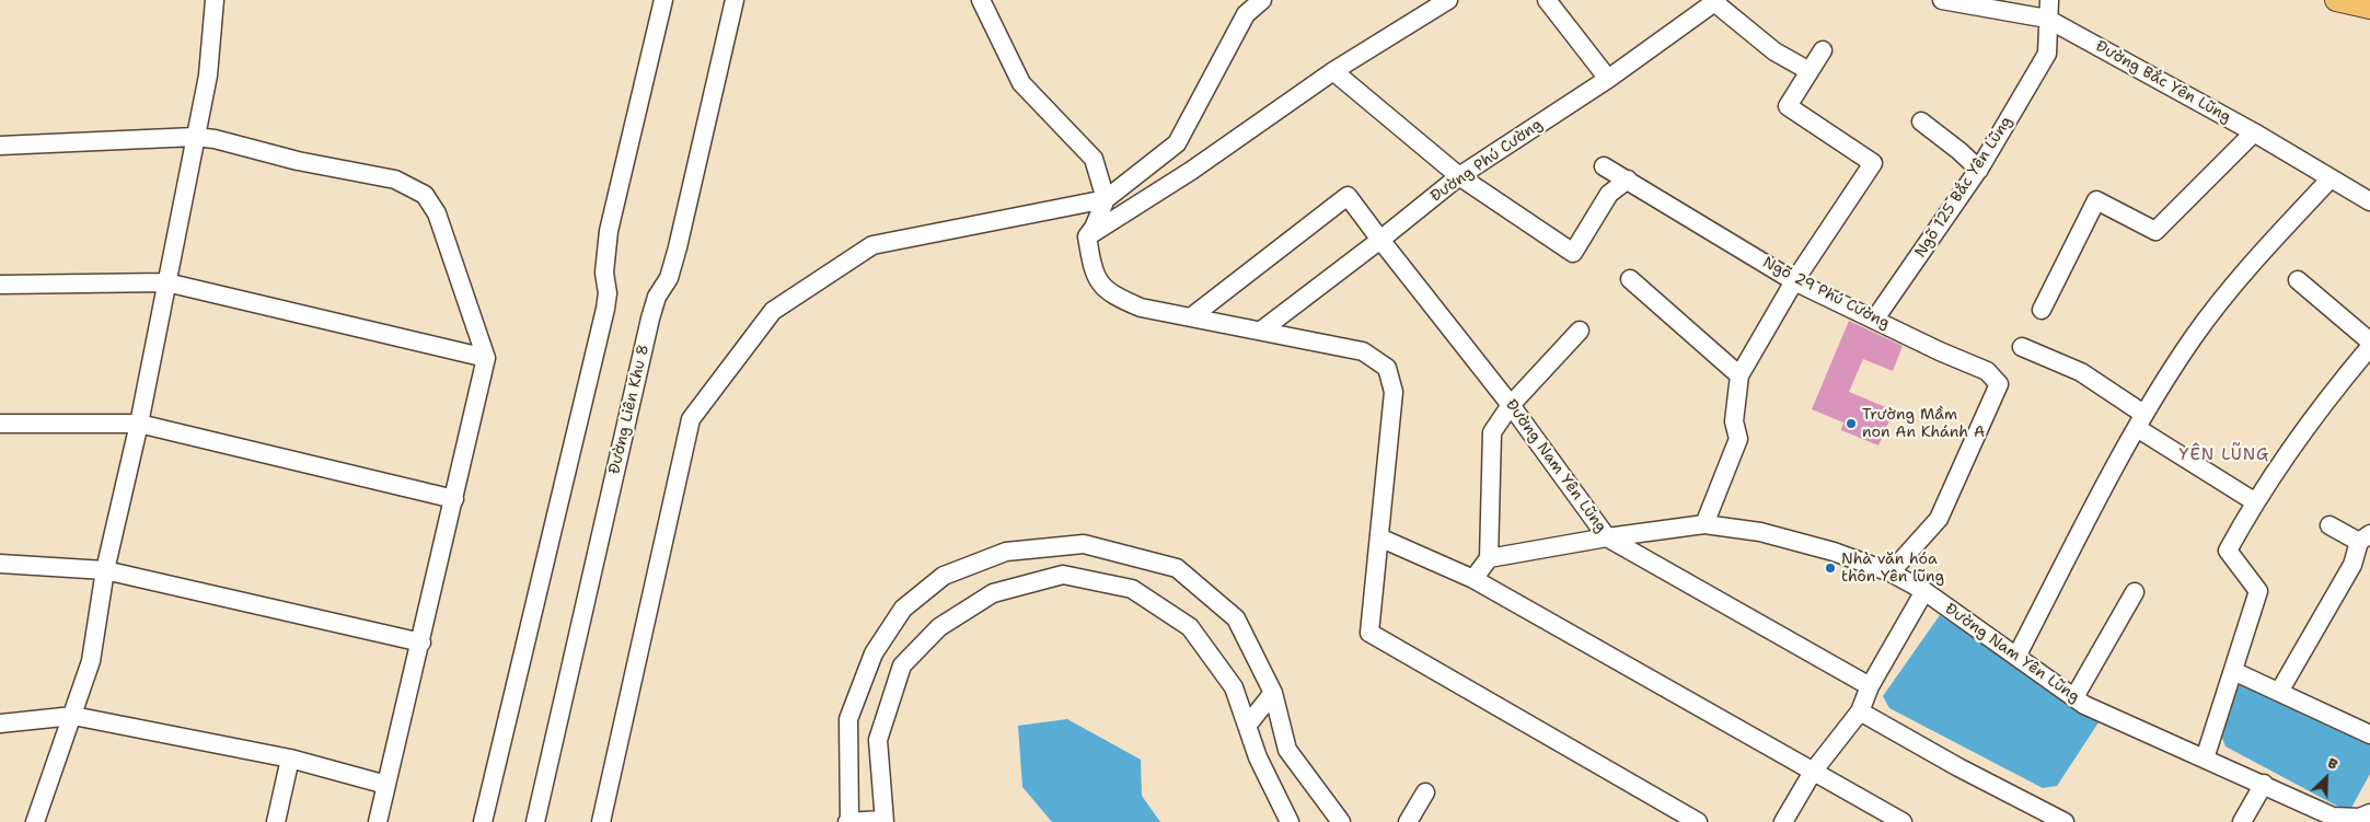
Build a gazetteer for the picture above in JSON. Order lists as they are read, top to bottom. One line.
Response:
{"streets":{"street":["Đường Bắc Yên Lũng","Đường Phú Cường","Ngõ 125 Bắc Yên Lũng","Ngõ 29 Phú Cường","Đường Liên Khu 8","Đường Nam Yên Lũng"]},"crossings":[["Đường Bắc Yên Lũng","Ngõ 125 Bắc Yên Lũng"],["Đường Phú Cường","Đường Nam Yên Lũng"],["Ngõ 125 Bắc Yên Lũng","Ngõ 29 Phú Cường"],["Ngõ 29 Phú Cường","Đường Nam Yên Lũng"]],"districts":["YÊN LŨNG"],"places":["Trường Mầm non An Khánh A","Nhà văn hóa thôn Yên lũng"],"north":"top right"}
